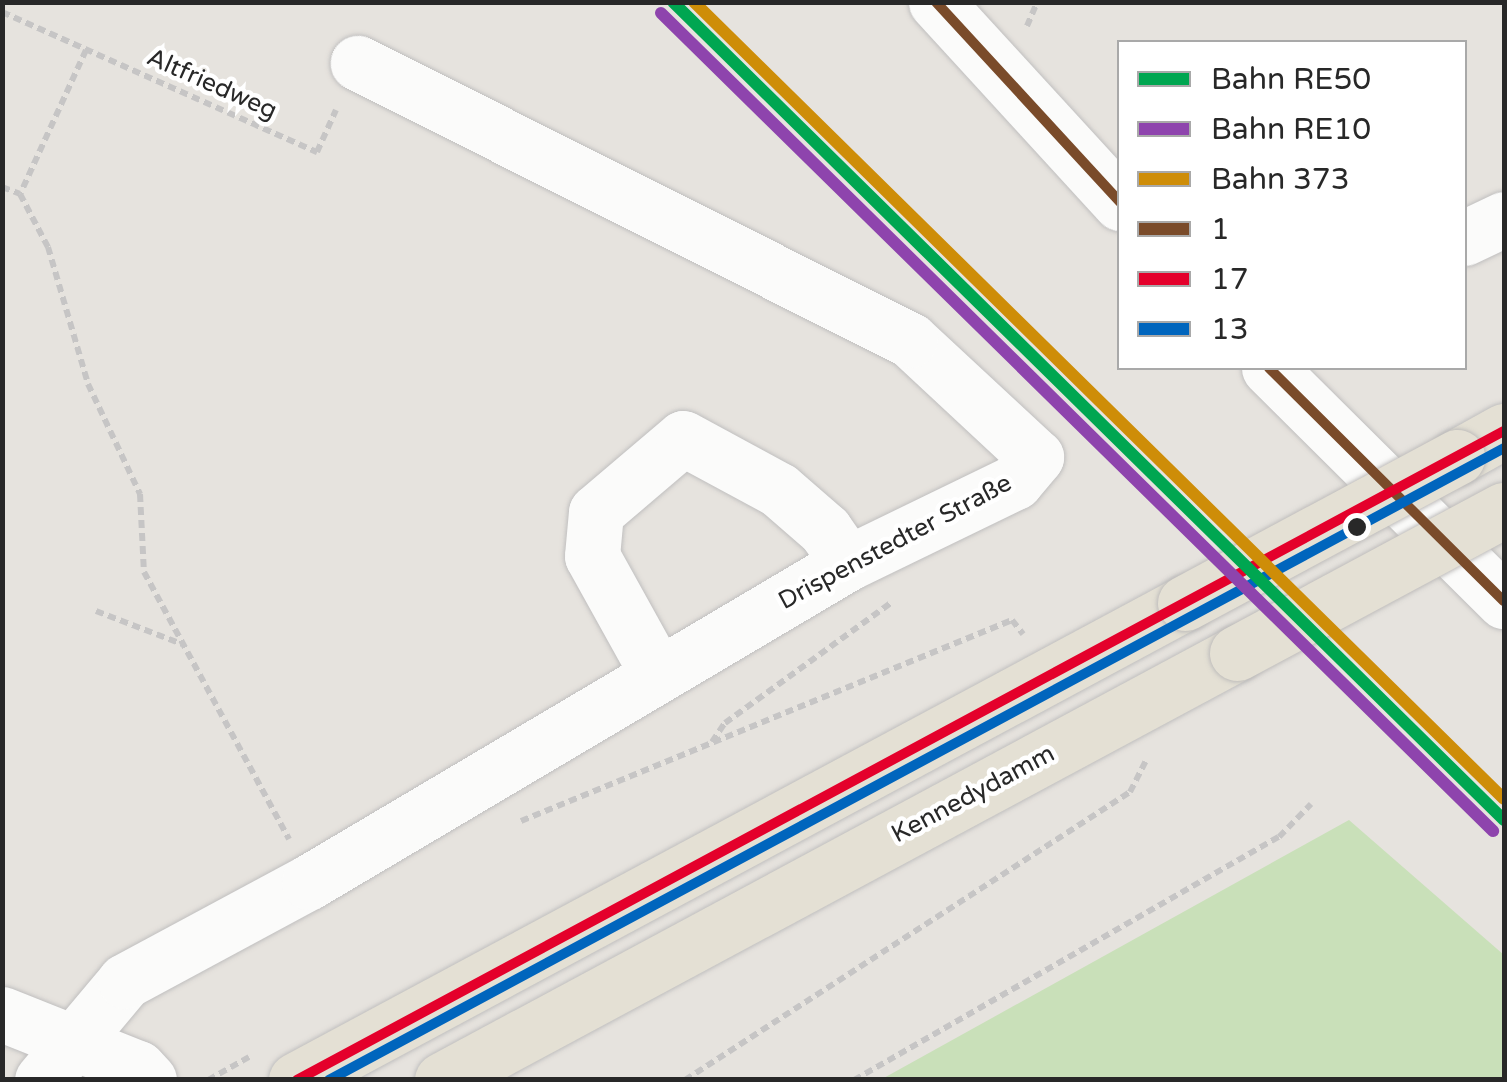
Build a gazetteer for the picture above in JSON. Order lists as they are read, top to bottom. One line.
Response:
{"streets":{"main road":["Kennedydamm"],"street":["Drispenstedter Straße"],"path":["Altfriedweg"]},"crossings":[["Altfriedweg","Drispenstedter Straße"]],"lines":["rail line RE50","rail line 373","transit line 1","rail line RE10","transit line 17","transit line 13"],"legend":["Bahn RE50","Bahn RE10","Bahn 373","1","17","13"]}
